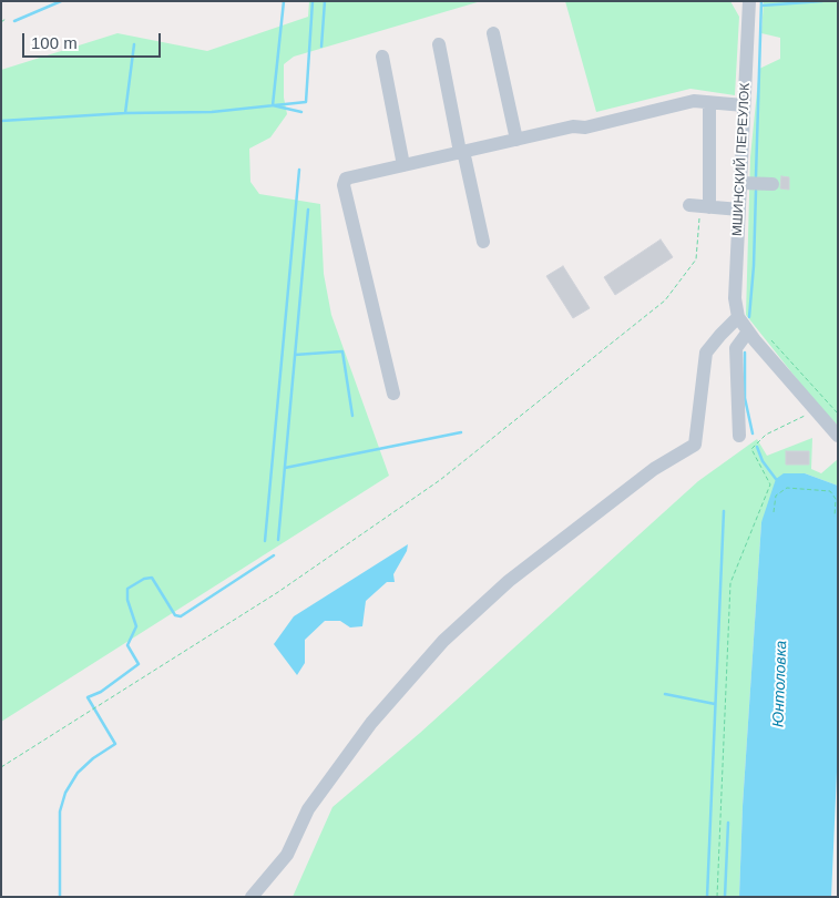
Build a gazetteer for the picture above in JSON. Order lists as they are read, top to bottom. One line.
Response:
{"streets":{"street":["МШИНСКИЙ ПЕРЕУЛОК"]},"water":["Юнтоловка"],"scale_bar":"100 m"}
